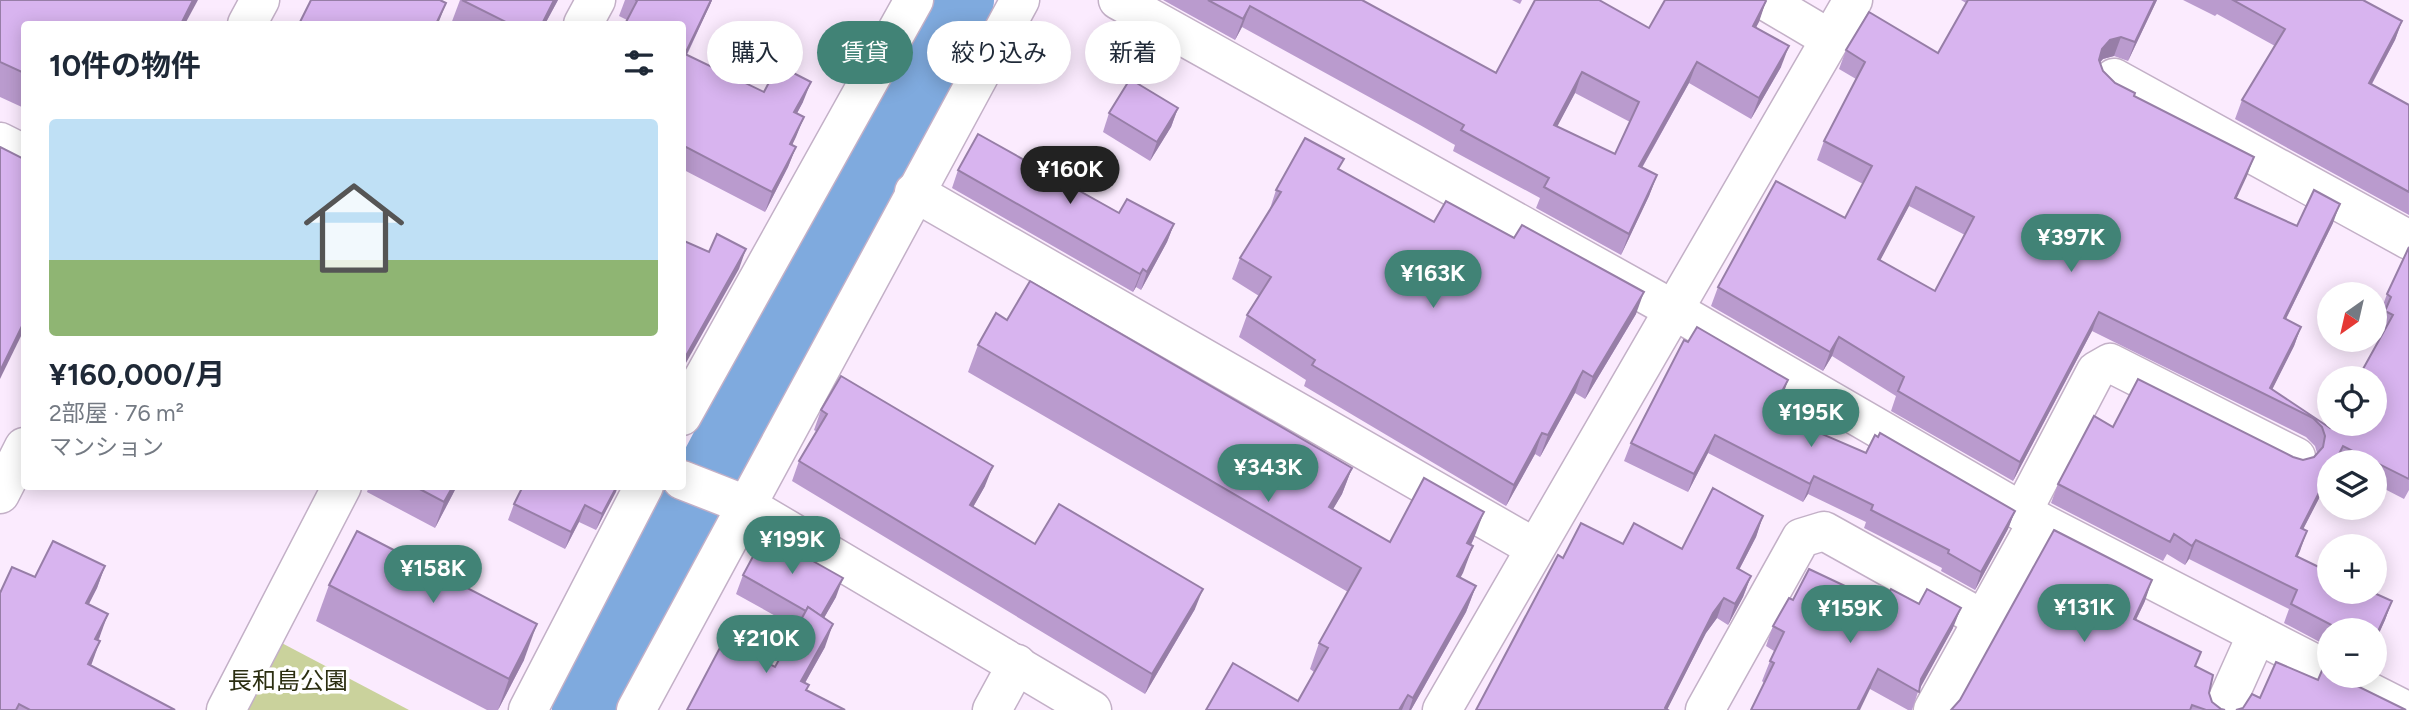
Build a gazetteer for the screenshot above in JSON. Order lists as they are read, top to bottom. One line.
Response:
{"parks":["長和島公園"],"north":"bottom left","page":{"chip":["購入","賃貸","絞り込み","新着"],"heading":"10件の物件","list":[{"name":"¥160,000/月","note":"2部屋 · 76 m² · マンション"}],"price":["¥160K","¥397K","¥163K","¥195K","¥343K","¥199K","¥158K","¥131K","¥159K","¥210K"],"map_buttons":["+","−"]}}
